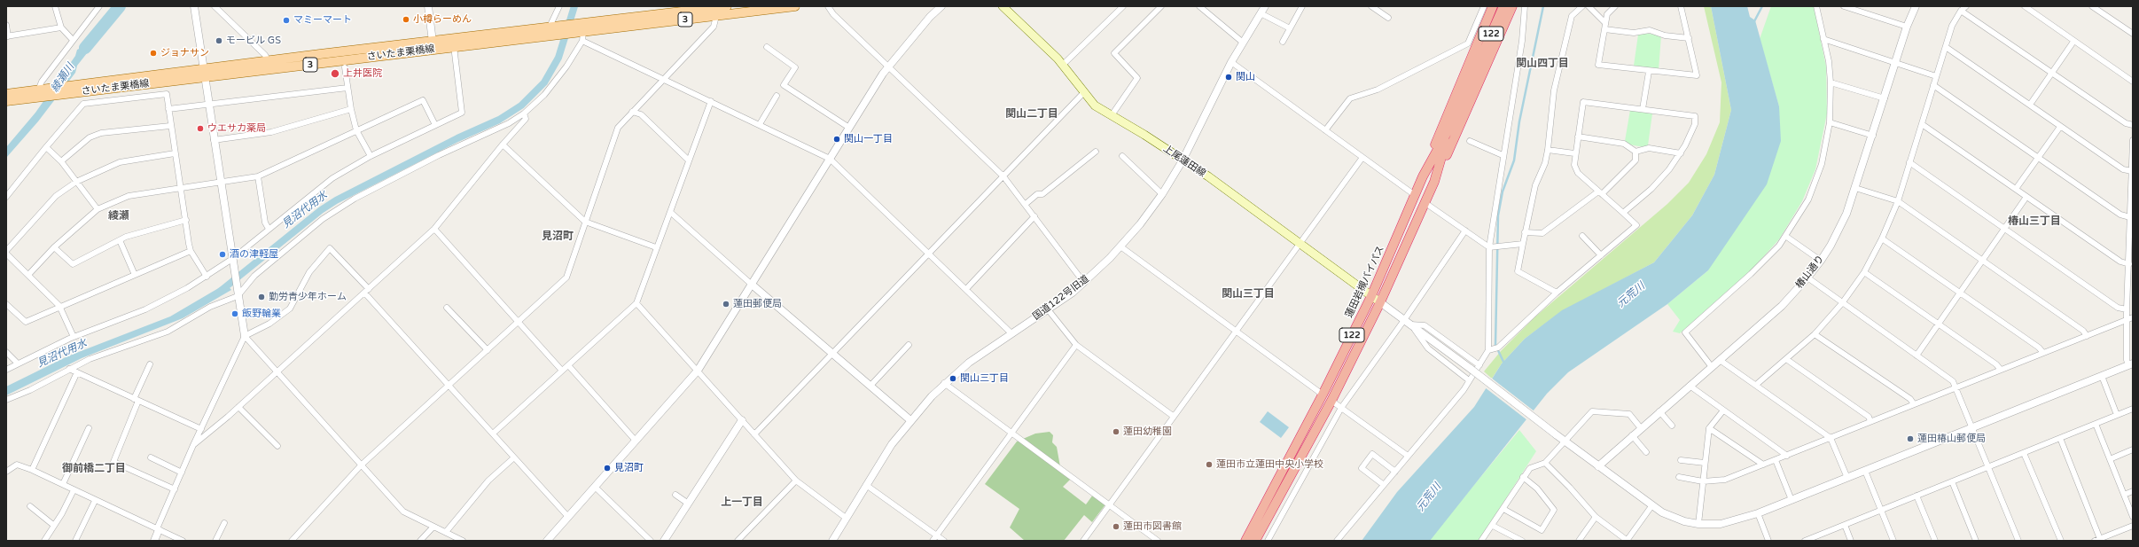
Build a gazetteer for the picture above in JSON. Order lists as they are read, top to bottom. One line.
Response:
{"streets":{"highway":["122","蓮田岩槻バイパス"],"main road":["3","さいたま栗橋線","上尾蓮田線"],"street":["椿山通り","国道122号旧道"]},"crossings":[["122","蓮田岩槻バイパス"],["上尾蓮田線","蓮田岩槻バイパス"],["上尾蓮田線","国道122号旧道"]],"districts":["関山四丁目","関山二丁目","綾瀬","椿山三丁目","見沼町","関山三丁目","御前橋二丁目","上一丁目"],"water":["綾瀬川","見沼代用水","元荒川"],"places":["小樽らーめん","マミーマート","モービル GS","ジョナサン","上井医院","関山","ウエサカ薬局","関山一丁目","酒の津軽屋","勤労青少年ホーム","蓮田郵便局","飯野輪業","関山三丁目","蓮田幼稚園","蓮田椿山郵便局","蓮田市立蓮田中央小学校","見沼町","蓮田市図書館"]}
